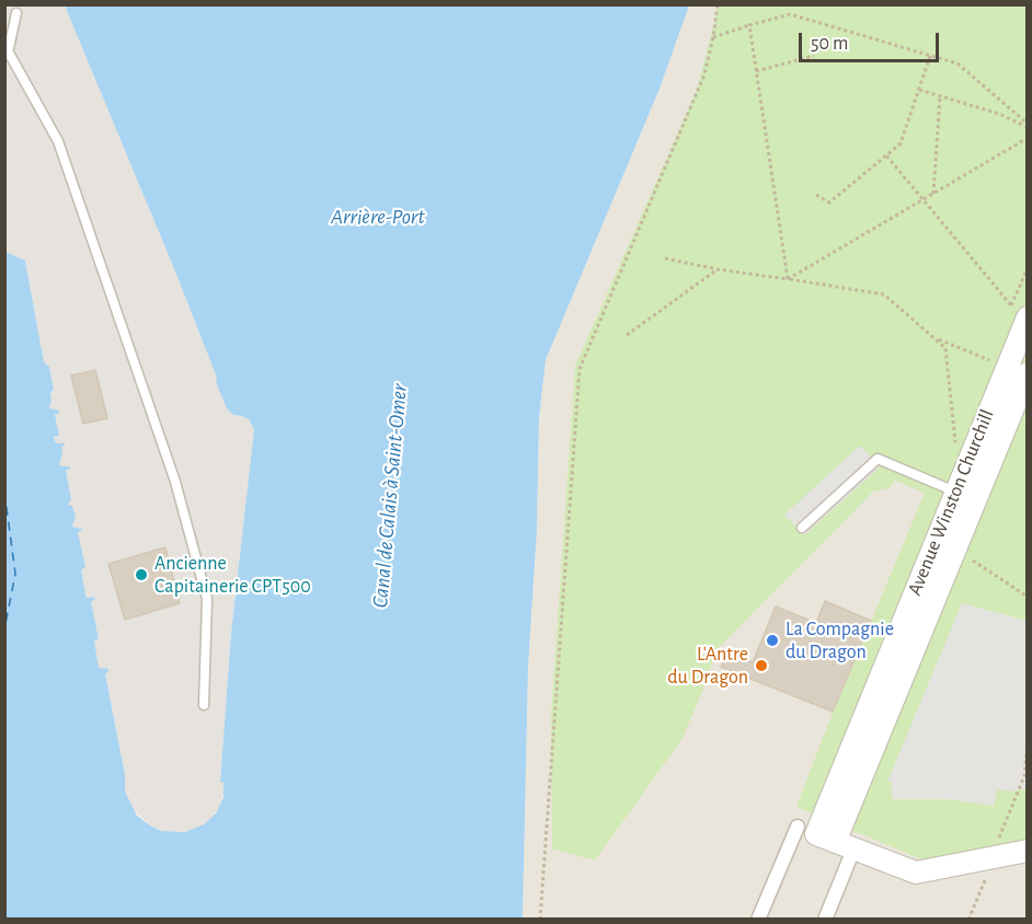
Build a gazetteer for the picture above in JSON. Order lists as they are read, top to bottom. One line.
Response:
{"streets":{"street":["Avenue Winston Churchill"]},"water":["Arrière-Port","Canal de Calais à Saint-Omer"],"places":["Ancienne Capitainerie CPT500","La Compagnie du Dragon","L'Antre du Dragon"],"scale_bar":"50 m"}
